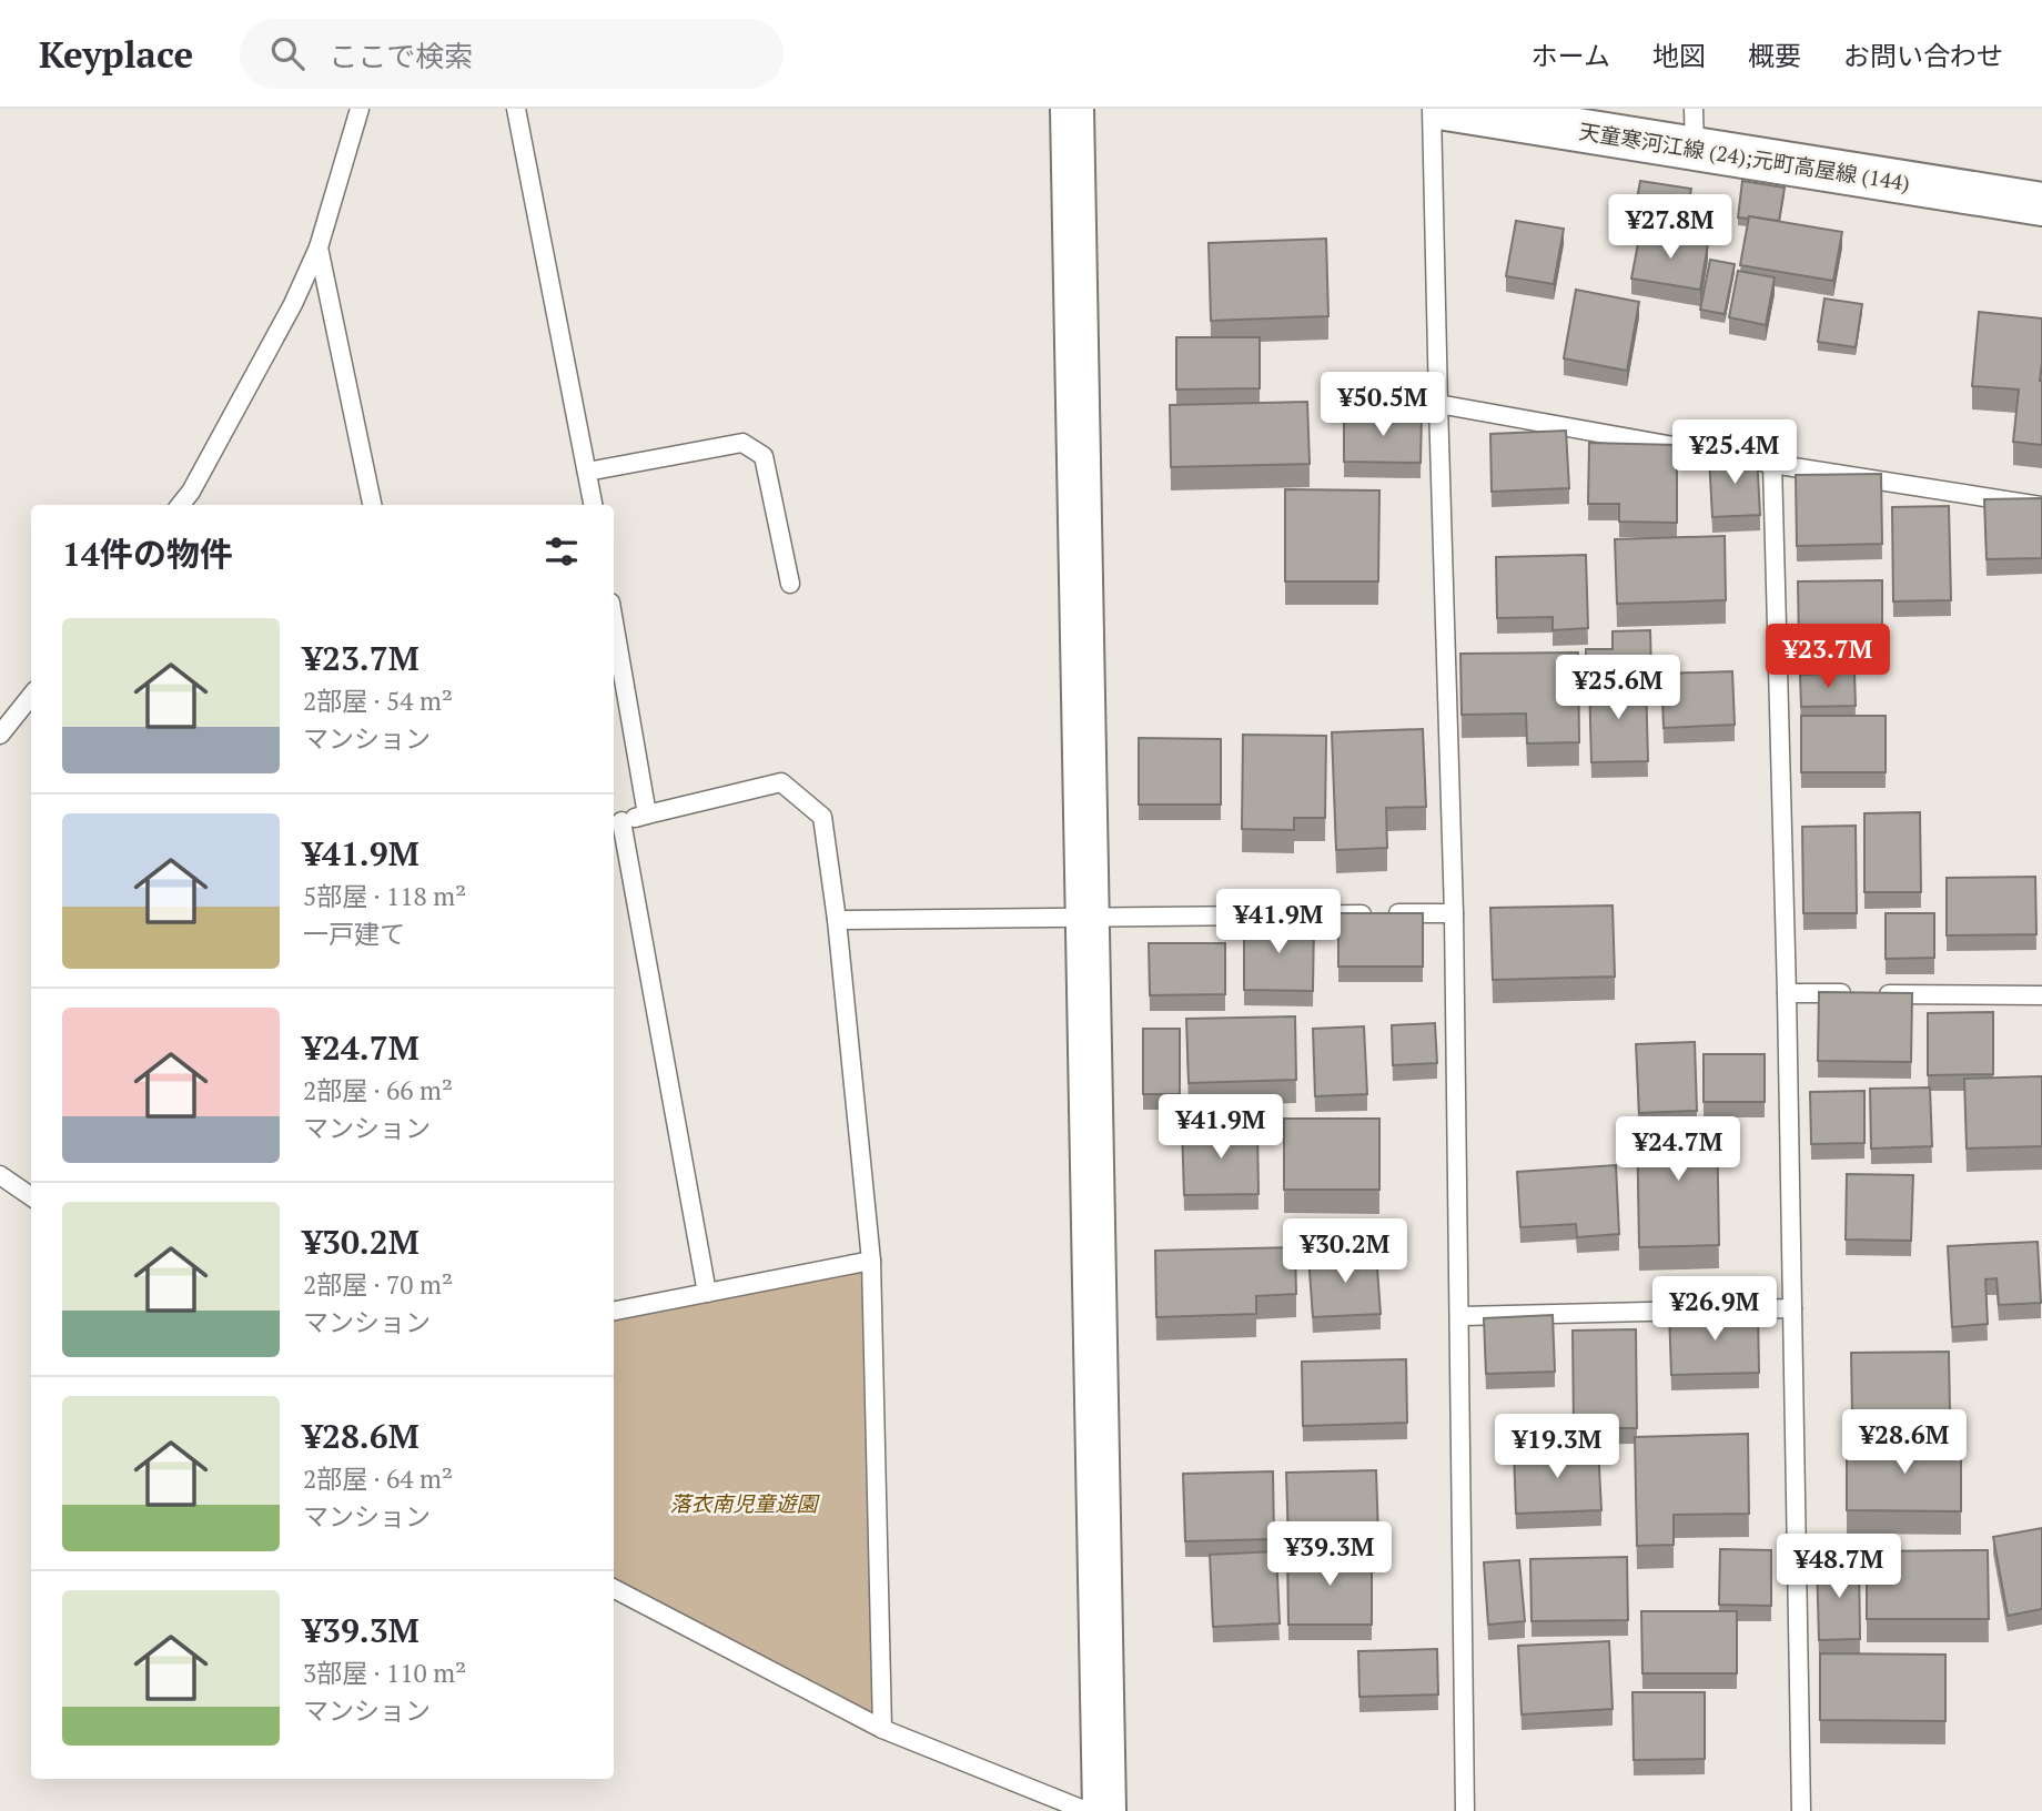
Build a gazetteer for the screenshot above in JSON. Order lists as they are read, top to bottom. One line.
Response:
{"streets":{"street":["天童寒河江線 (24);元町高屋線 (144)"]},"parks":["落衣南児童遊園"],"page":{"header":"Keyplace","search":"ここで検索","nav":["ホーム","地図","概要","お問い合わせ"],"price":["¥27.8M","¥50.5M","¥25.4M","¥23.7M","¥25.6M","¥41.9M","¥41.9M","¥24.7M","¥30.2M","¥26.9M","¥28.6M","¥19.3M","¥39.3M","¥48.7M"],"heading":"14件の物件","list":[{"name":"¥23.7M","note":"2部屋 · 54 m² · マンション"},{"name":"¥41.9M","note":"5部屋 · 118 m² · 一戸建て"},{"name":"¥24.7M","note":"2部屋 · 66 m² · マンション"},{"name":"¥30.2M","note":"2部屋 · 70 m² · マンション"},{"name":"¥28.6M","note":"2部屋 · 64 m² · マンション"},{"name":"¥39.3M","note":"3部屋 · 110 m² · マンション"}]}}
